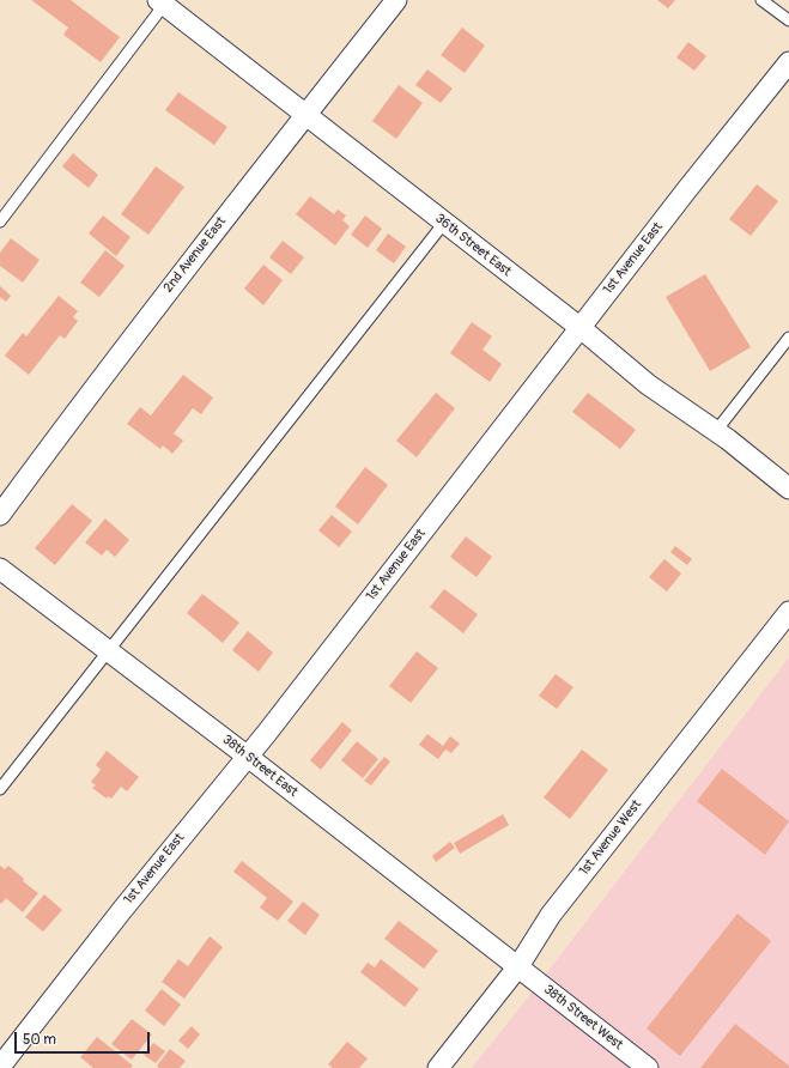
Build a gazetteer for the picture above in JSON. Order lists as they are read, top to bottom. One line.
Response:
{"streets":{"street":["36th Street East","2nd Avenue East","1st Avenue East","38th Street East","1st Avenue West","38th Street West"]},"crossings":[["36th Street East","2nd Avenue East"],["36th Street East","1st Avenue East"],["1st Avenue East","38th Street East"],["38th Street East","1st Avenue West"],["38th Street East","38th Street West"],["1st Avenue West","38th Street West"]],"scale_bar":"50 m"}
